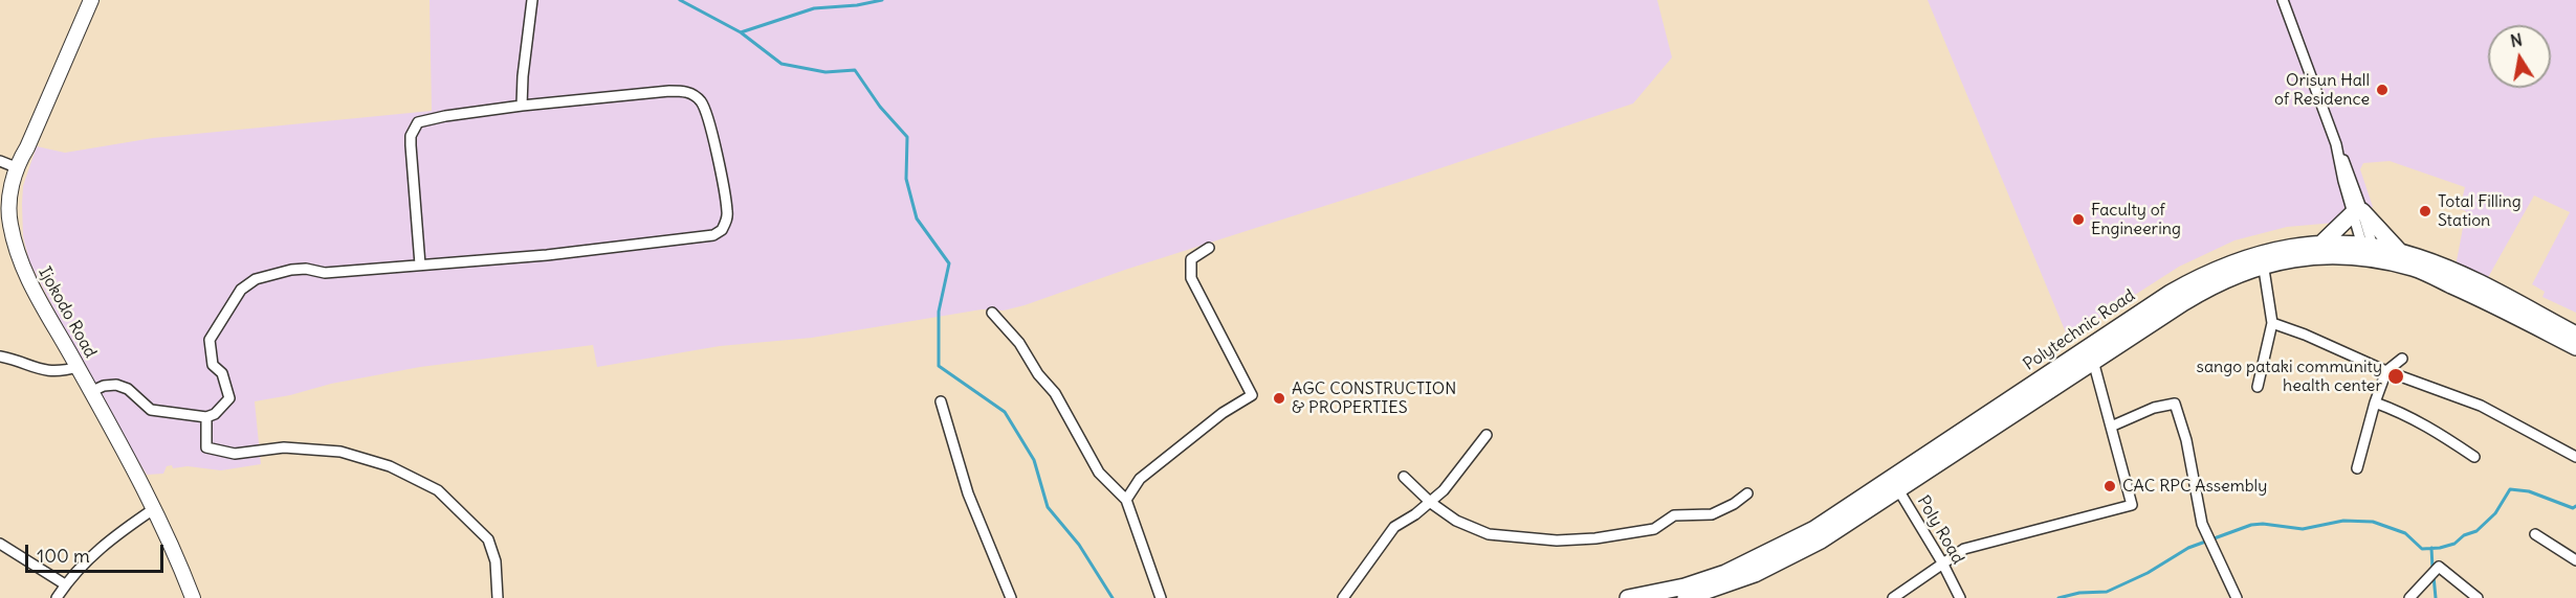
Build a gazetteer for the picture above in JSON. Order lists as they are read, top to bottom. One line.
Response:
{"streets":{"main road":["Ijokodo Road","Polytechnic Road"],"street":["Poly Road"]},"crossings":[["Polytechnic Road","Poly Road"]],"places":["Orisun Hall of Residence","Total Filling Station","Faculty of Engineering","sango pataki community health center","AGC CONSTRUCTION & PROPERTIES","CAC RPC Assembly"],"scale_bar":"100 m","north":"top"}
